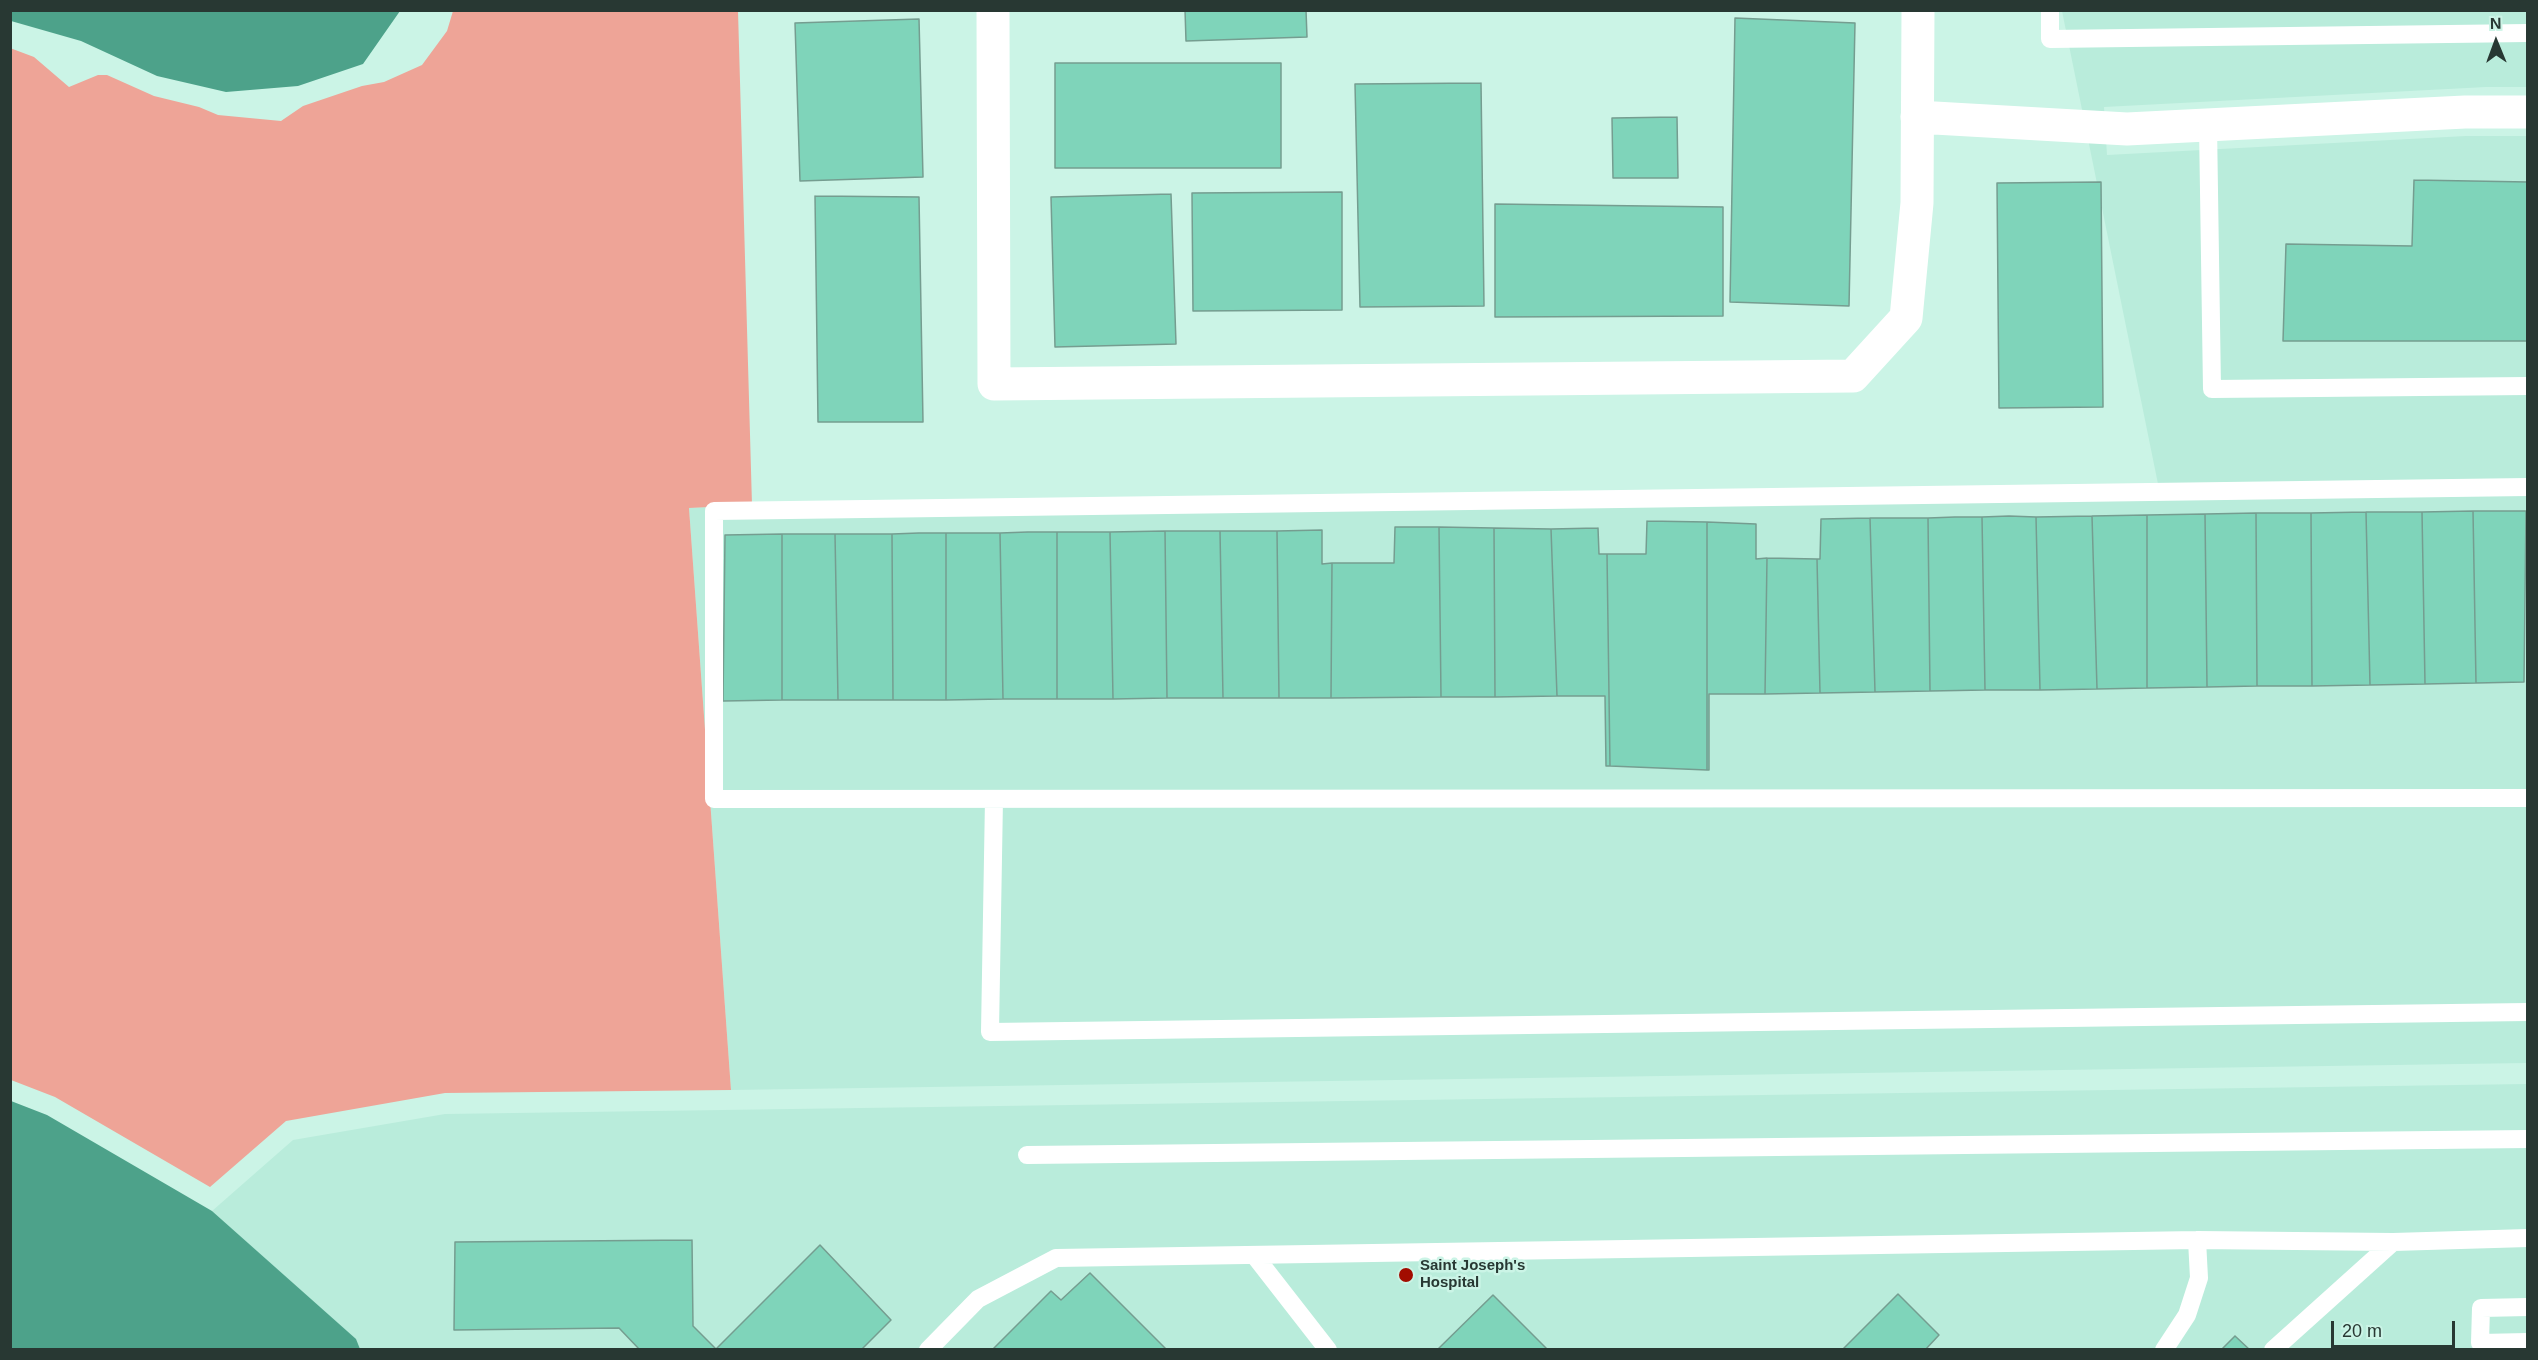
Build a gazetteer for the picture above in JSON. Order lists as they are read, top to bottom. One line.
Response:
{"places":["Saint Joseph's Hospital"],"scale_bar":"20 m","north":"top"}
